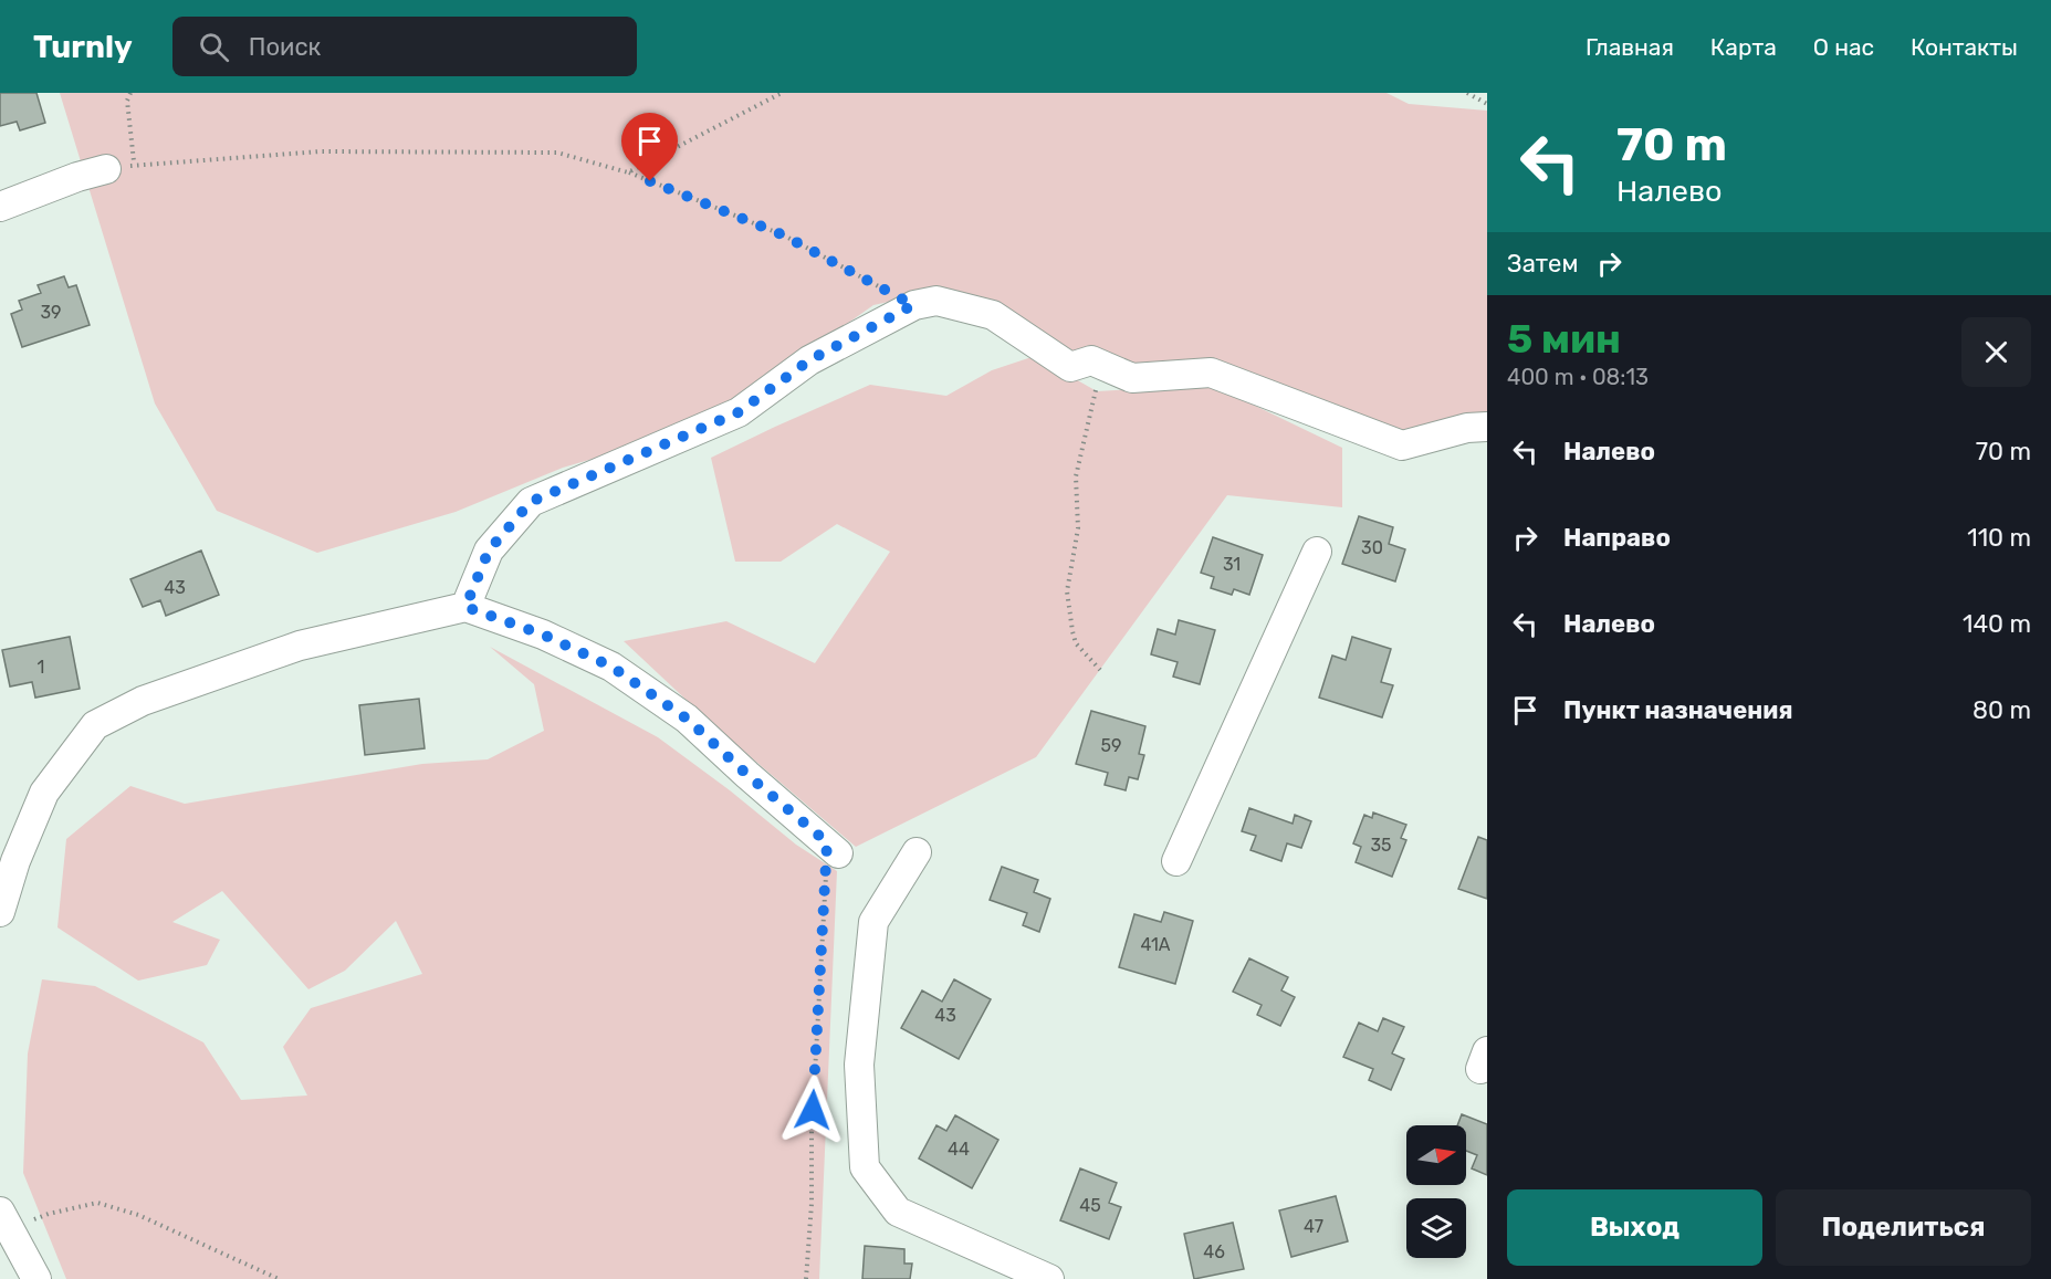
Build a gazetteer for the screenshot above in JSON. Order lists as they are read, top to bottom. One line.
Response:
{"house_numbers":["39","30","31","43","1","59","35","41А","43","44","45","47","46"],"north":"right","page":{"header":"Turnly","search":"Поиск","nav":["Главная","Карта","О нас","Контакты"],"turn":["70 m","Налево"],"then":"Затем","heading":["5 мин","400 m · 08:13"],"list":[{"name":"Налево","value":"70 m"},{"name":"Направо","value":"110 m"},{"name":"Налево","value":"140 m"},{"name":"Пункт назначения","value":"80 m"}],"buttons":["Выход","Поделиться"]}}
